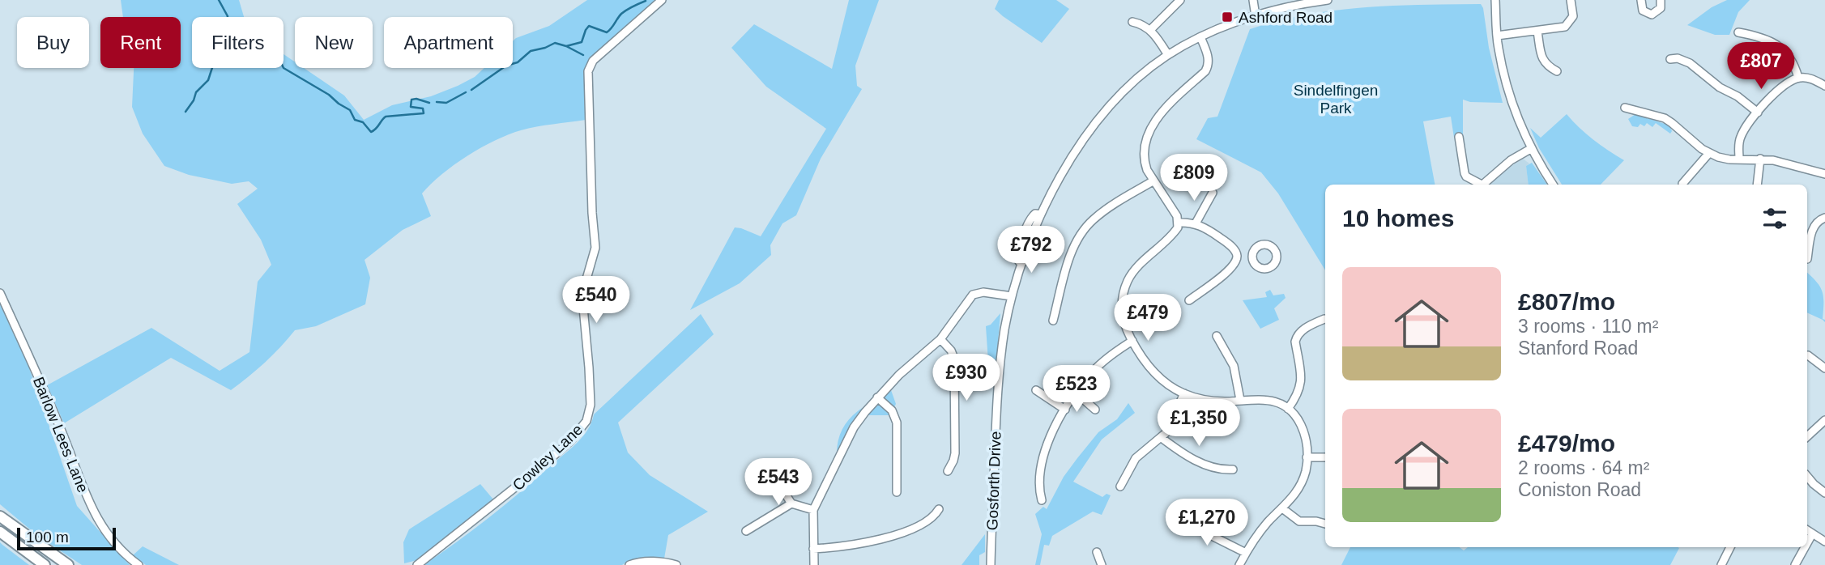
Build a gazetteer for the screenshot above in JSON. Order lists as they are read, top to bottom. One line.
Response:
{"streets":{"street":["Barlow Lees Lane","Cowley Lane","Gosforth Drive"]},"parks":["Sindelfingen Park"],"places":{"transit":["Ashford Road"]},"scale_bar":"100 m","page":{"chip":["Buy","Rent","Filters","New","Apartment"],"price":["£807","£809","£792","£540","£479","£930","£523","£1,350","£543","£1,270"],"heading":"10 homes","list":[{"name":"£807/mo","note":"3 rooms · 110 m² · Stanford Road"},{"name":"£479/mo","note":"2 rooms · 64 m² · Coniston Road"}],"scale":"100 m"}}
